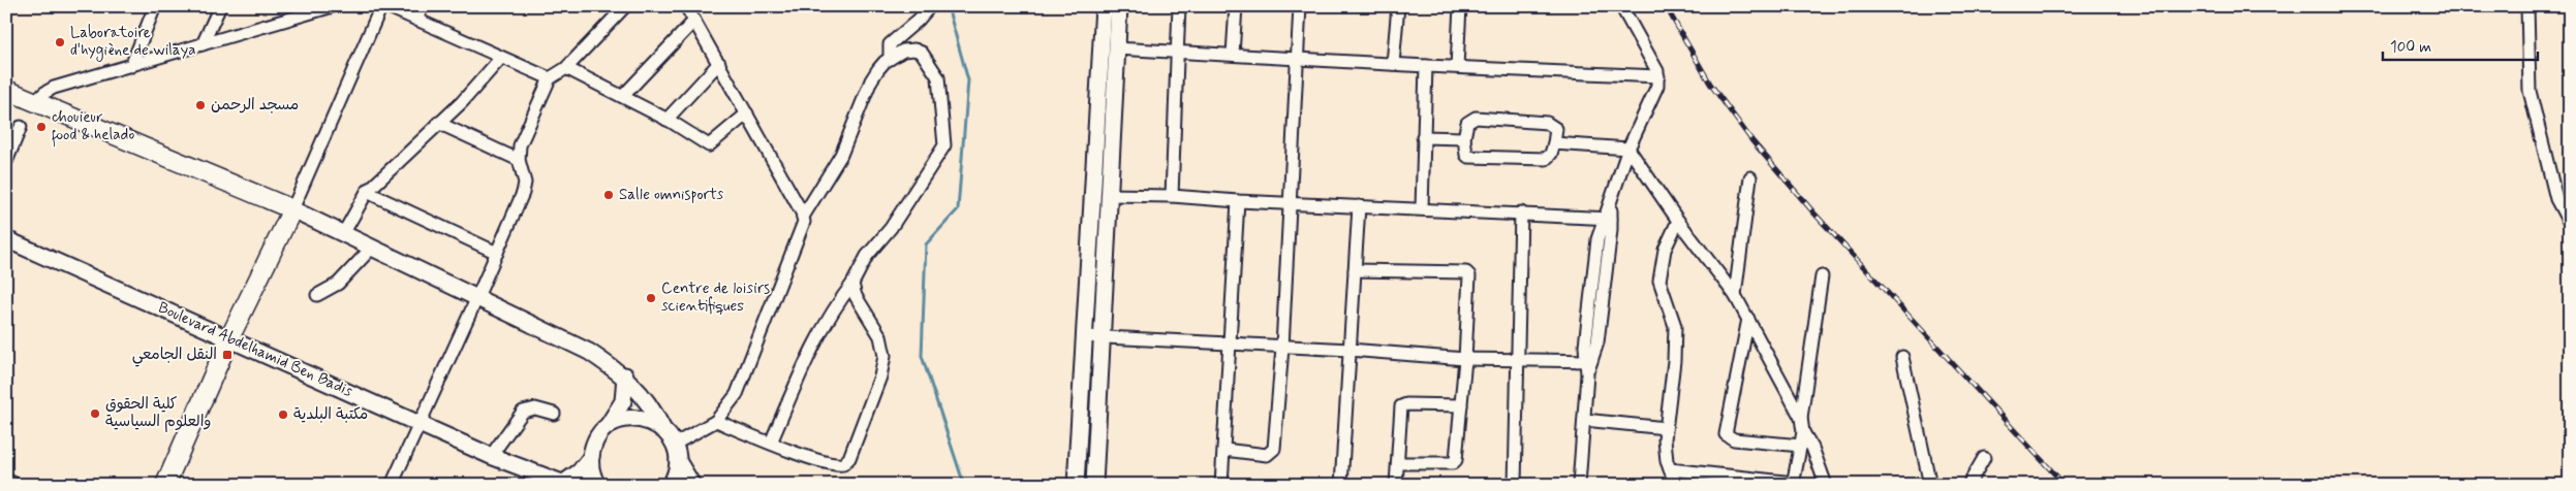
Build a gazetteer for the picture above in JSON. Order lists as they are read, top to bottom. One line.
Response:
{"streets":{"main road":["Boulevard Abdelhamid Ben Badis"]},"places":{"other":["Laboratoire d'hygiène de wilaya","مسجد الرحمن","chouieur food & helado","Salle omnisports","Centre de loisirs scientifiques","كلية الحقوق والعلوم السياسية","مكتبة البلدية"],"transit":["النقل الجامعي"]},"scale_bar":"100 m"}
